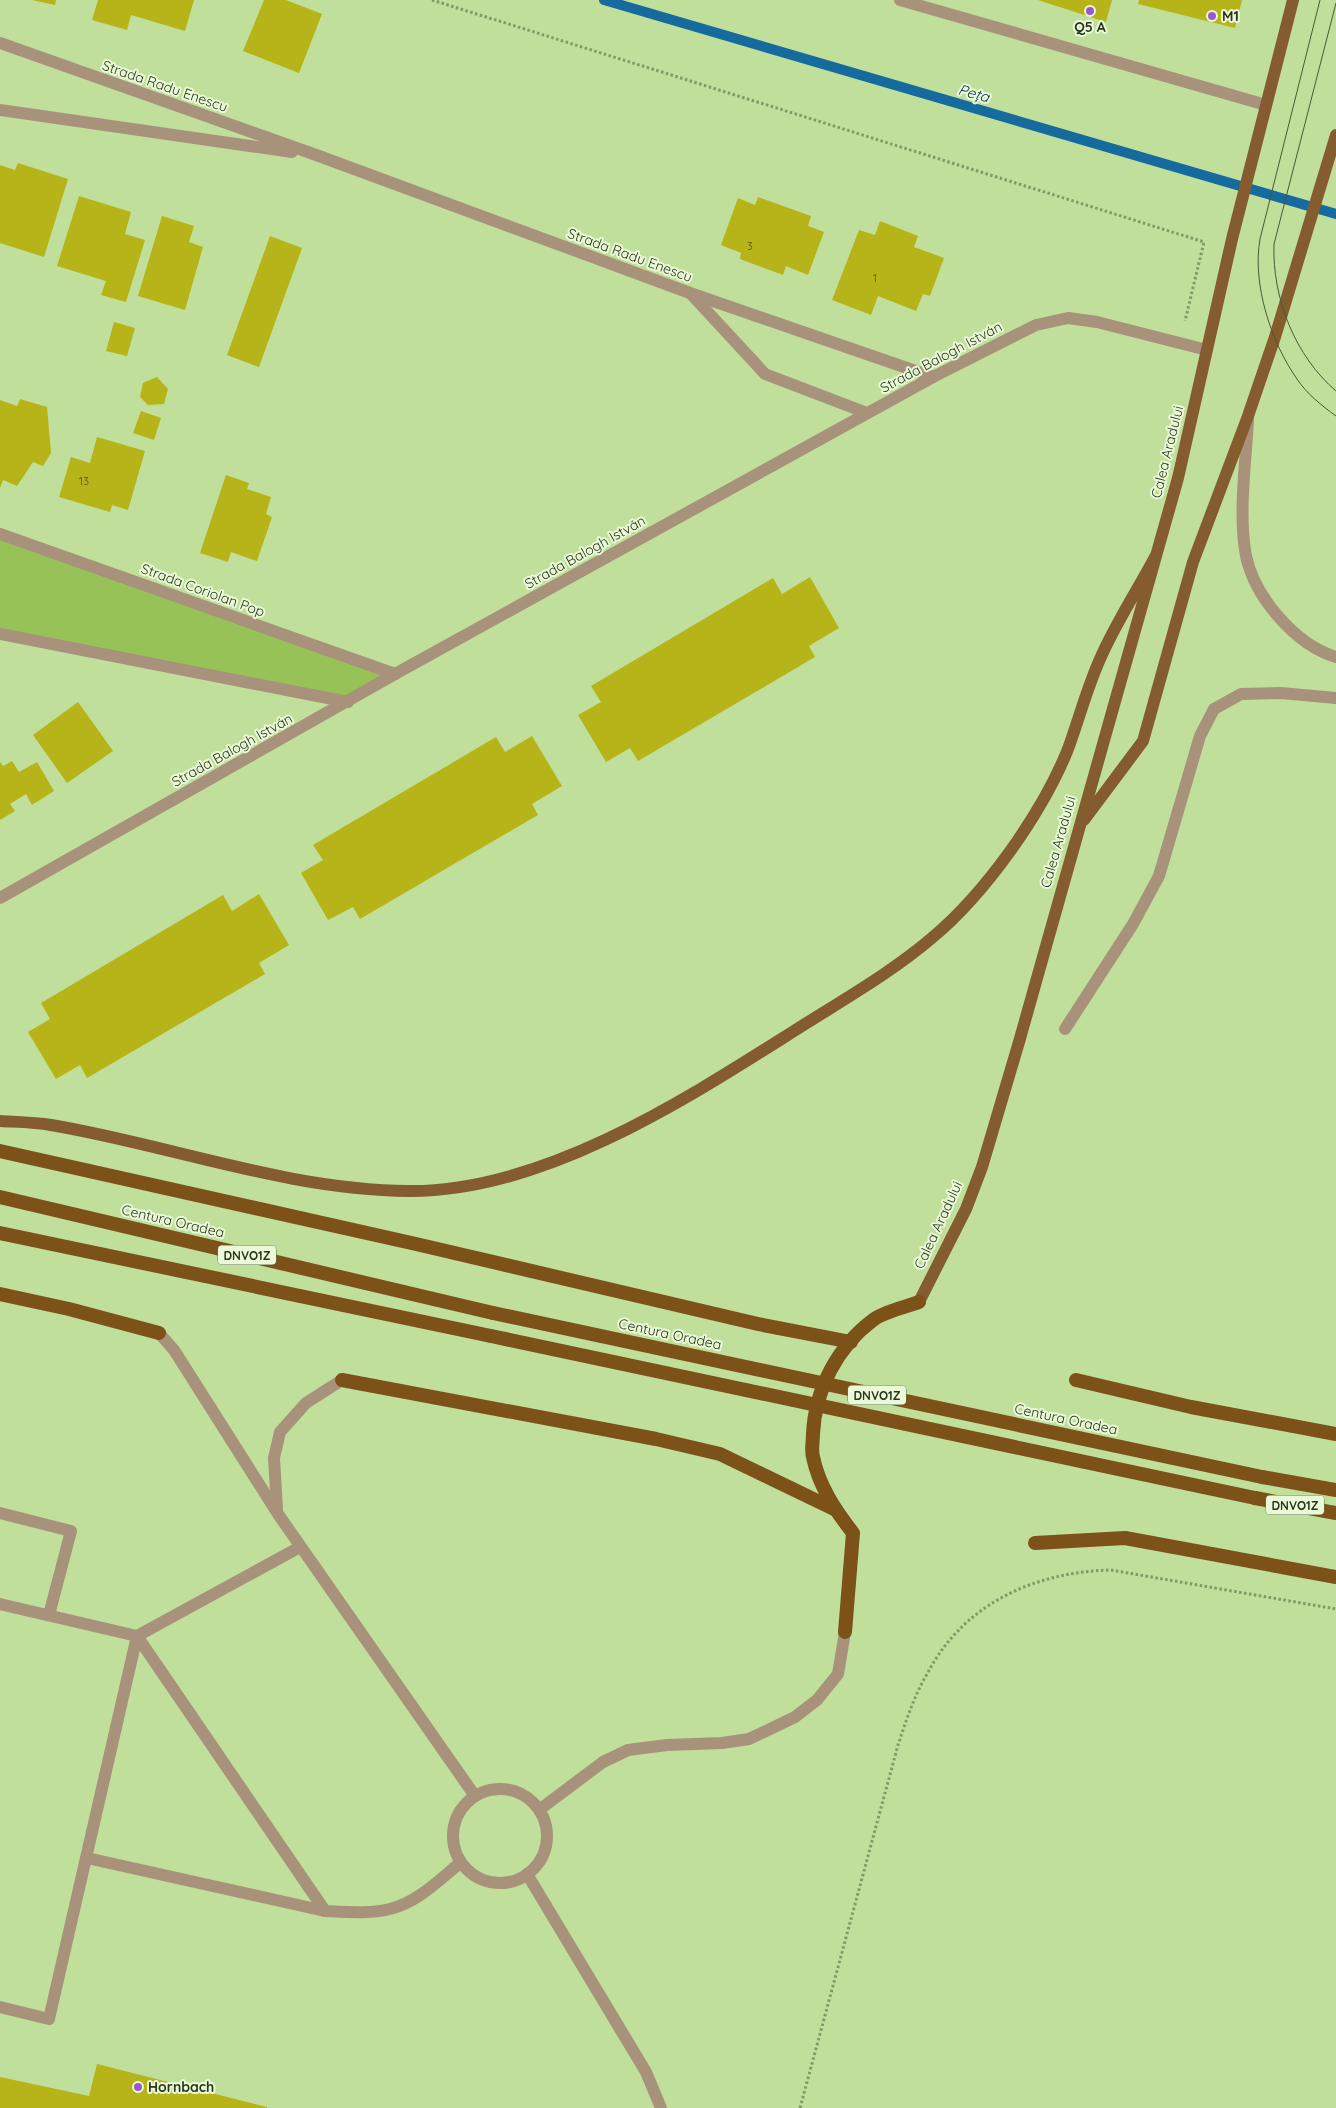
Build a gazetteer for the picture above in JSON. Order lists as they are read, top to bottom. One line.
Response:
{"streets":{"highway":["Calea Aradului","Centura Oradea","DNVO1Z"],"street":["Strada Radu Enescu","Strada Balogh István","Strada Coriolan Pop"]},"crossings":[["Strada Radu Enescu","Strada Balogh István"],["Strada Balogh István","Calea Aradului"],["Strada Balogh István","Strada Coriolan Pop"]],"water":["Peța"],"places":["Q5 A","M1","Hornbach"],"house_numbers":["3","1","13"]}
